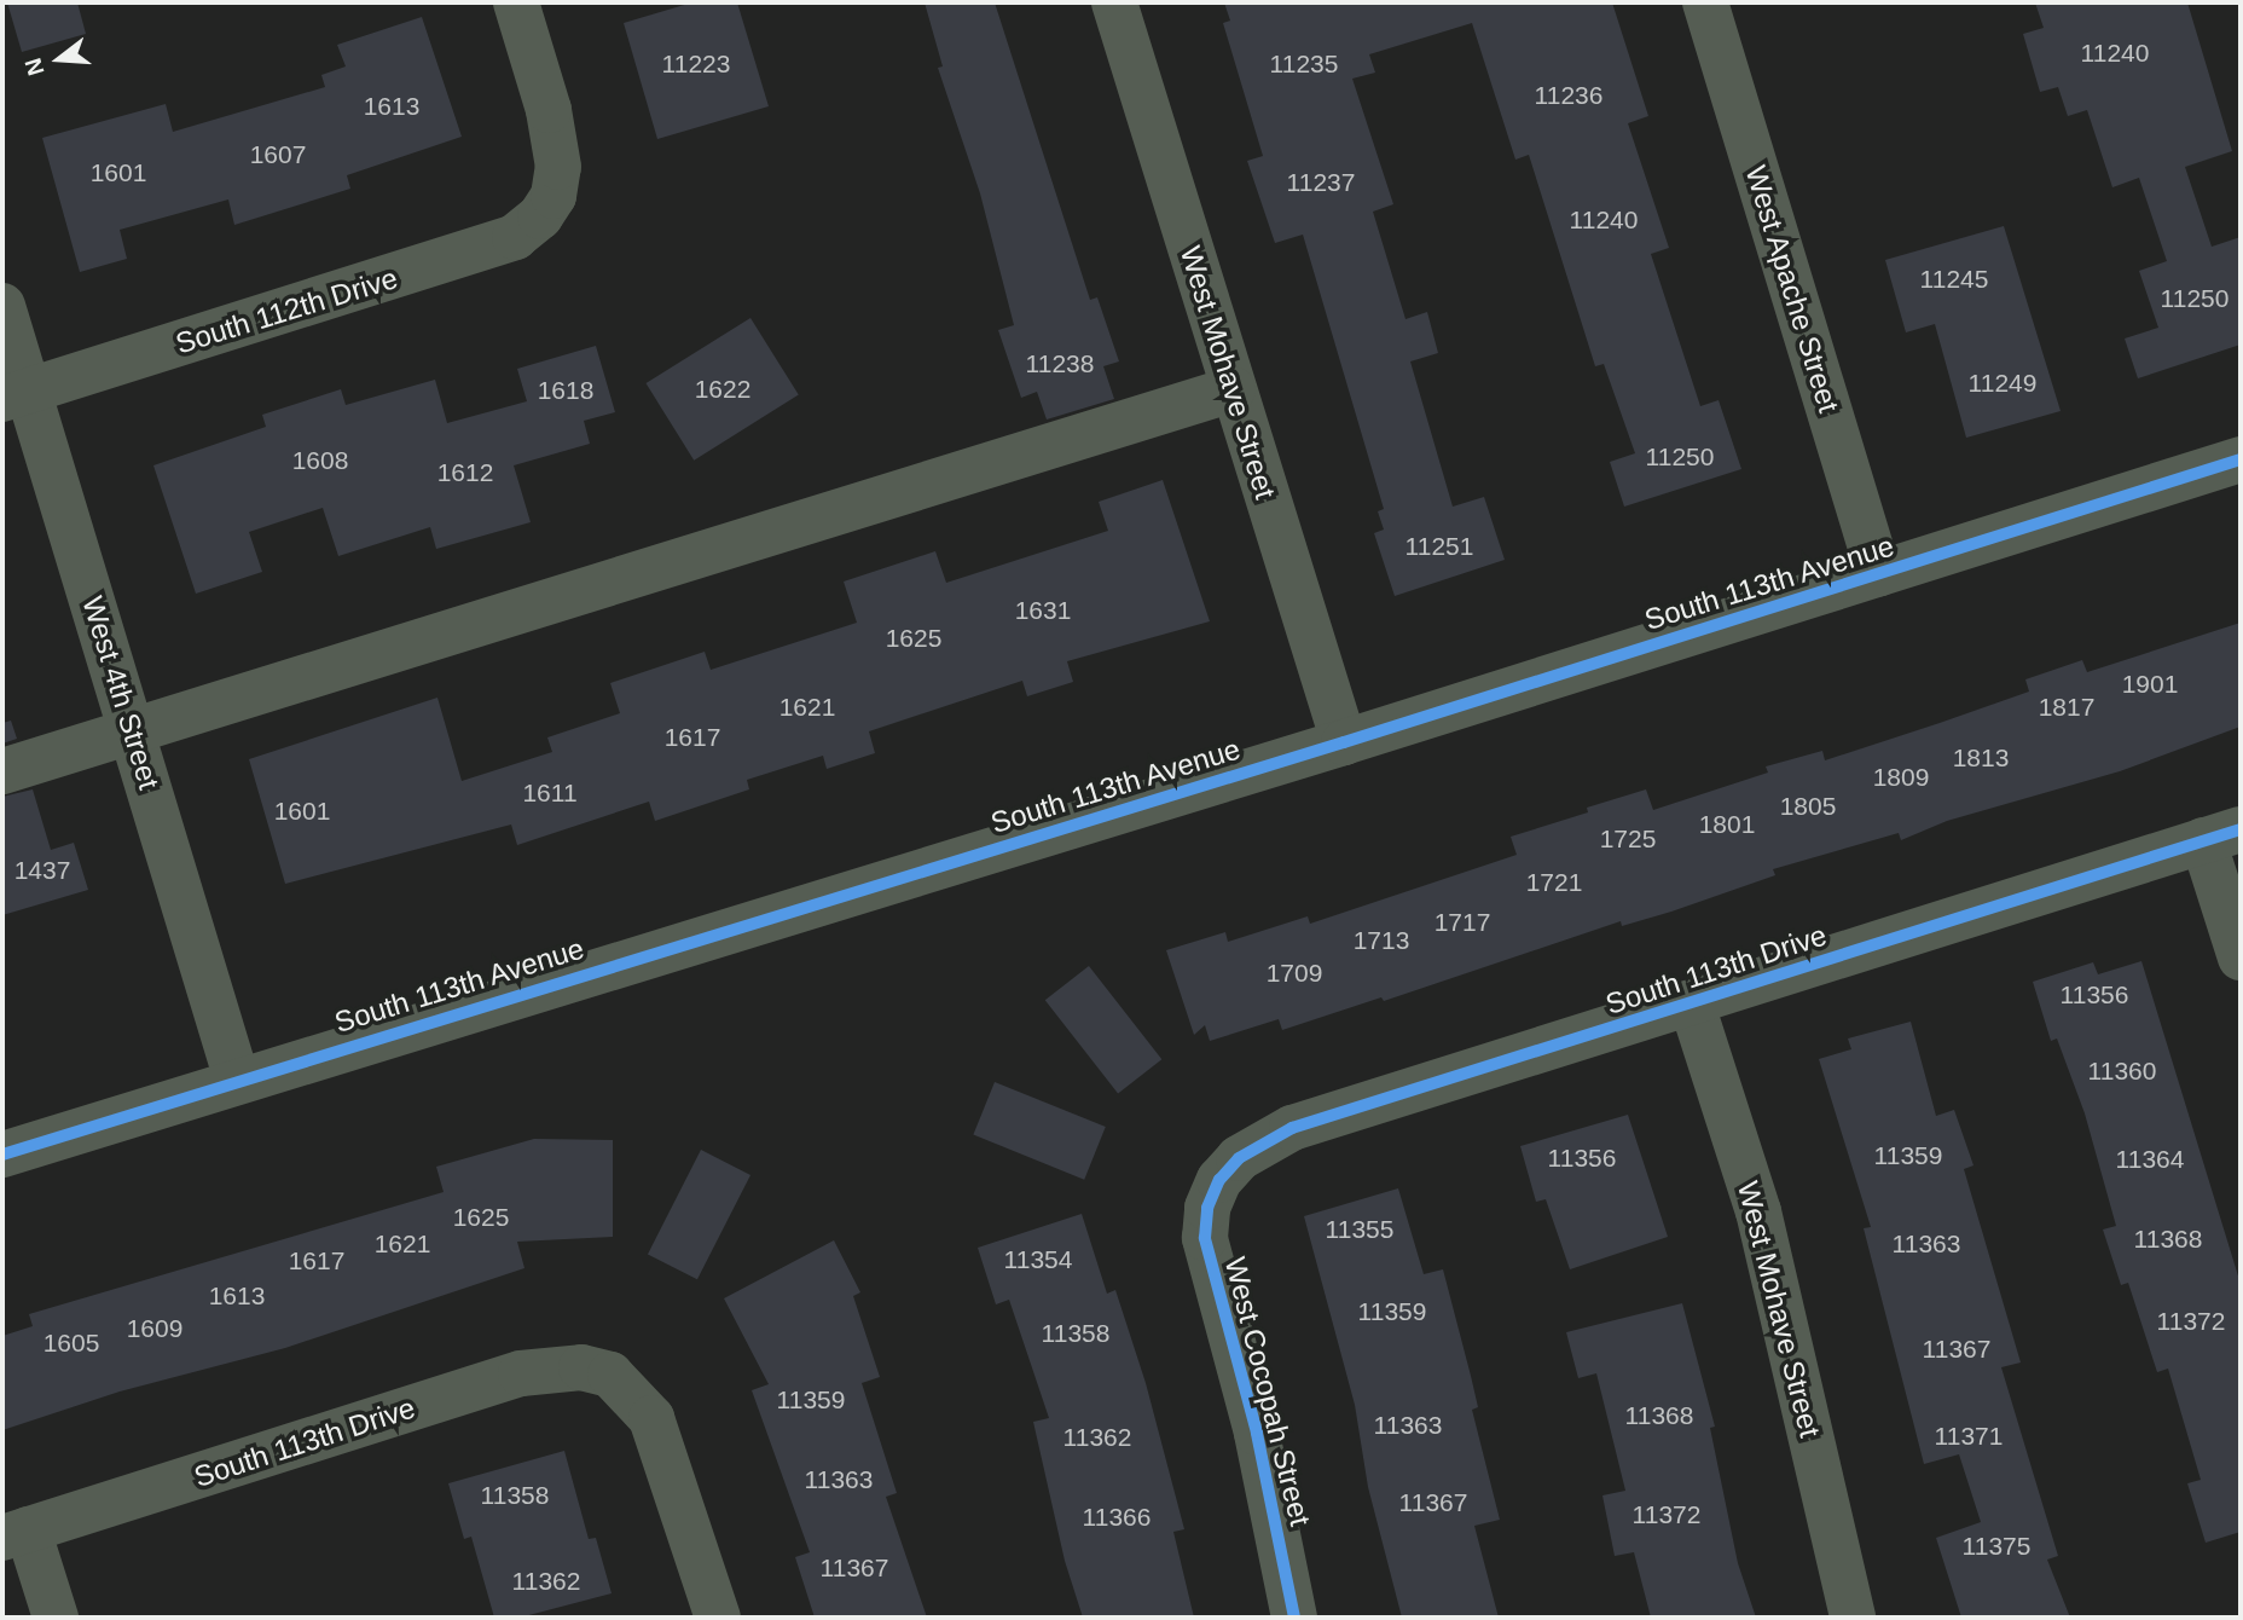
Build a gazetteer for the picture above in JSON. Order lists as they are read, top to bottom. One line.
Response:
{"streets":{"street":["West Apache Street","South 112th Drive","West Mohave Street","South 113th Avenue","West 4th Street","South 113th Drive","West Cocopah Street"]},"crossings":[["West Apache Street","South 113th Avenue"],["South 112th Drive","West 4th Street"],["West Mohave Street","South 113th Avenue"],["West Mohave Street","South 113th Drive"],["South 113th Avenue","West 4th Street"],["South 113th Drive","West Cocopah Street"]],"house_numbers":["11240","11223","11235","11236","1613","1607","1601","11237","11240","11245","11250","11238","11249","1622","1618","11250","1608","1612","11251","1631","1625","1901","1621","1817","1617","1813","1809","1611","1805","1601","1801","1725","1437","1721","1717","1713","1709","11356","11360","11359","11356","11364","1625","11355","11368","1621","11363","11354","1617","1613","11359","11372","1609","11358","1605","11367","11359","11368","11363","11371","11362","11363","11358","11367","11372","11366","11375","11367","11362"],"north":"left"}
